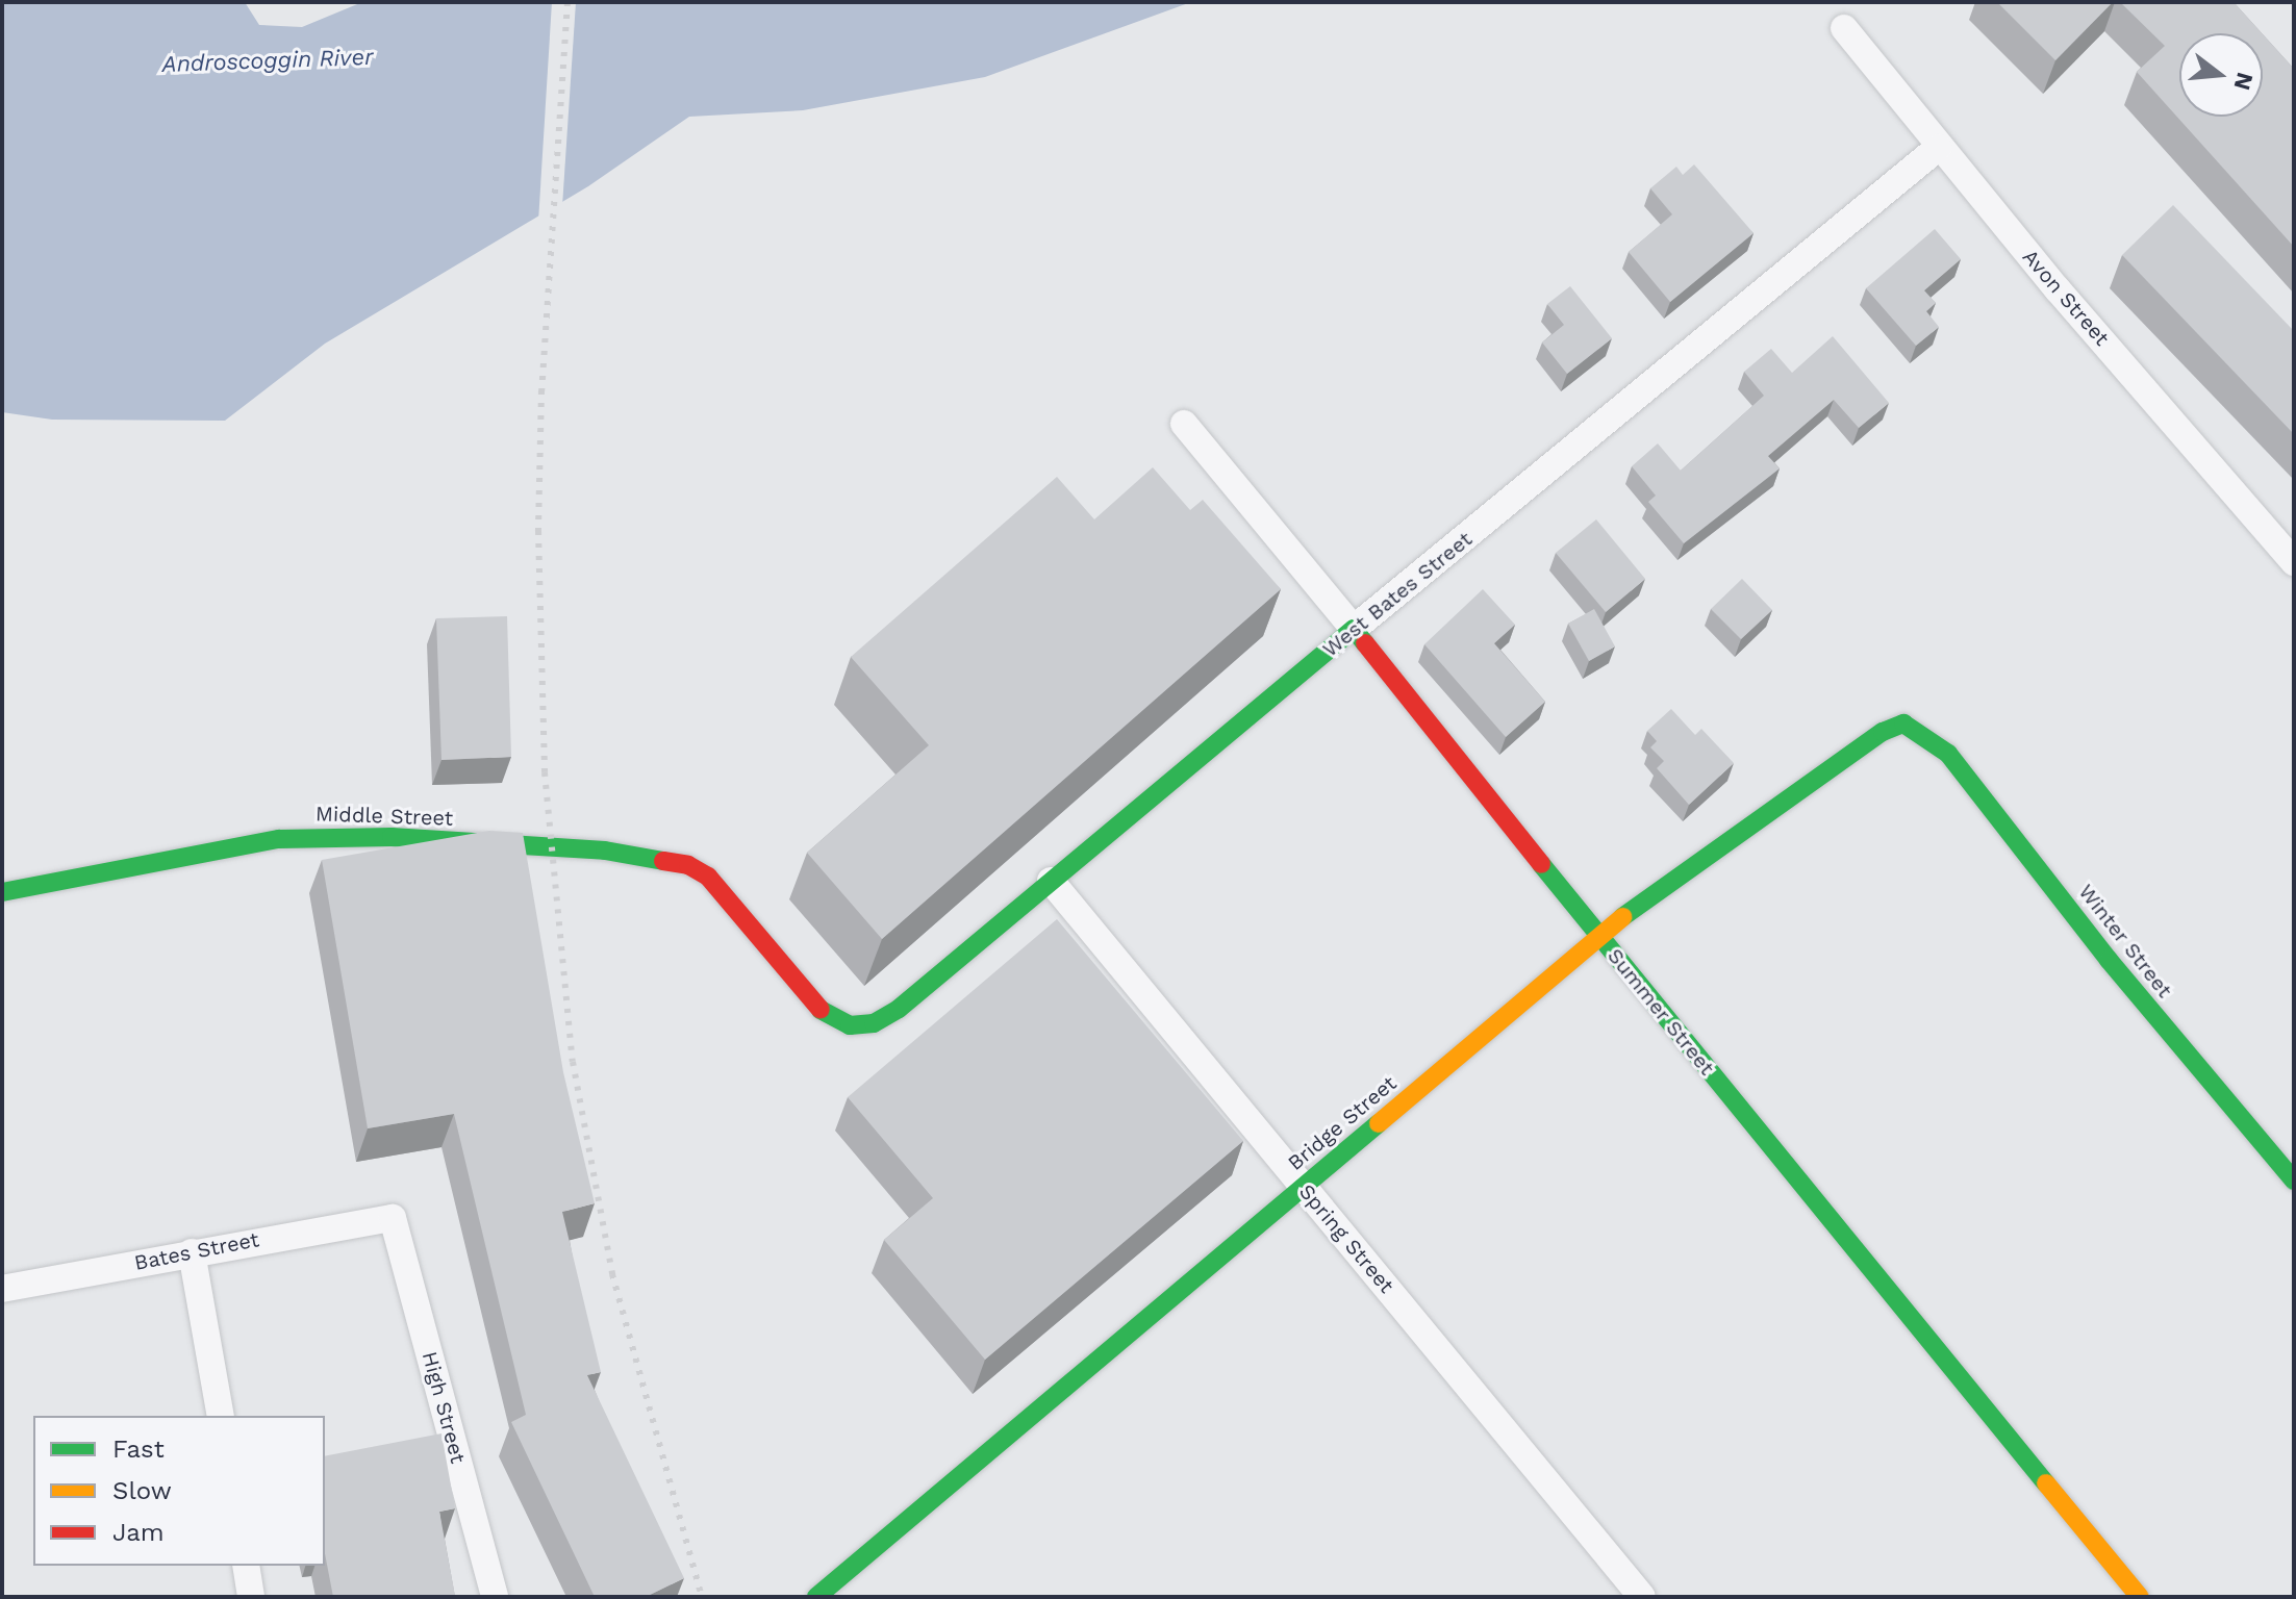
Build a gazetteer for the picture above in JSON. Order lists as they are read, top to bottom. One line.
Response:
{"streets":{"street":["Avon Street","West Bates Street","Middle Street","Winter Street","Summer Street","Bridge Street","Spring Street","Bates Street","High Street"]},"crossings":[["Avon Street","West Bates Street"],["West Bates Street","Middle Street"],["West Bates Street","Summer Street"],["West Bates Street","Spring Street"],["Winter Street","Bridge Street"],["Summer Street","Bridge Street"],["Bridge Street","Spring Street"],["Bates Street","High Street"]],"water":["Androscoggin River"],"legend":["Fast","Slow","Jam"],"north":"right"}
